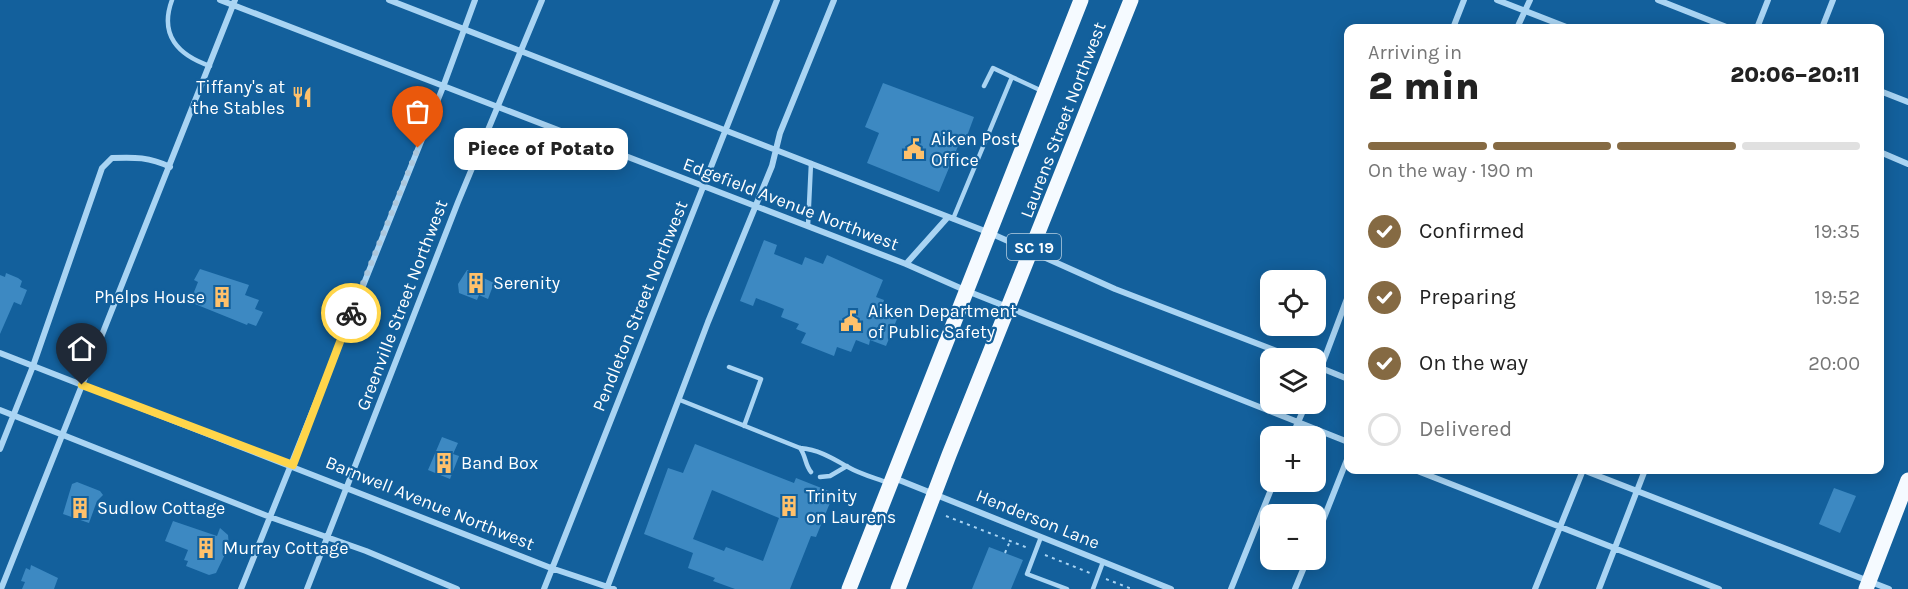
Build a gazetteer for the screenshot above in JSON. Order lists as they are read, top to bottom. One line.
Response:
{"streets":{"main road":["Laurens Street Northwest","SC 19"],"street":["Edgefield Avenue Northwest","Greenville Street Northwest","Pendleton Street Northwest","Barnwell Avenue Northwest","Henderson Lane"]},"crossings":[["Laurens Street Northwest","Edgefield Avenue Northwest"],["Laurens Street Northwest","Henderson Lane"],["Edgefield Avenue Northwest","Greenville Street Northwest"],["Edgefield Avenue Northwest","Pendleton Street Northwest"],["Greenville Street Northwest","Barnwell Avenue Northwest"],["Pendleton Street Northwest","Barnwell Avenue Northwest"]],"places":{"restaurant":["Tiffany's at the Stables"],"other":["Piece of Potato"],"public building":["Aiken Post Office","Aiken Department of Public Safety"],"building":["Serenity","Phelps House","Band Box","Trinity on Laurens","Sudlow Cottage","Murray Cottage"]},"page":{"heading":["2 min","Arriving in","20:06–20:11"],"bar":"On the way · 190 m","bubble":"Piece of Potato","list":[["Confirmed","19:35"],["Preparing","19:52"],["On the way","20:00"],"Delivered"],"map_buttons":["+","−"]}}
